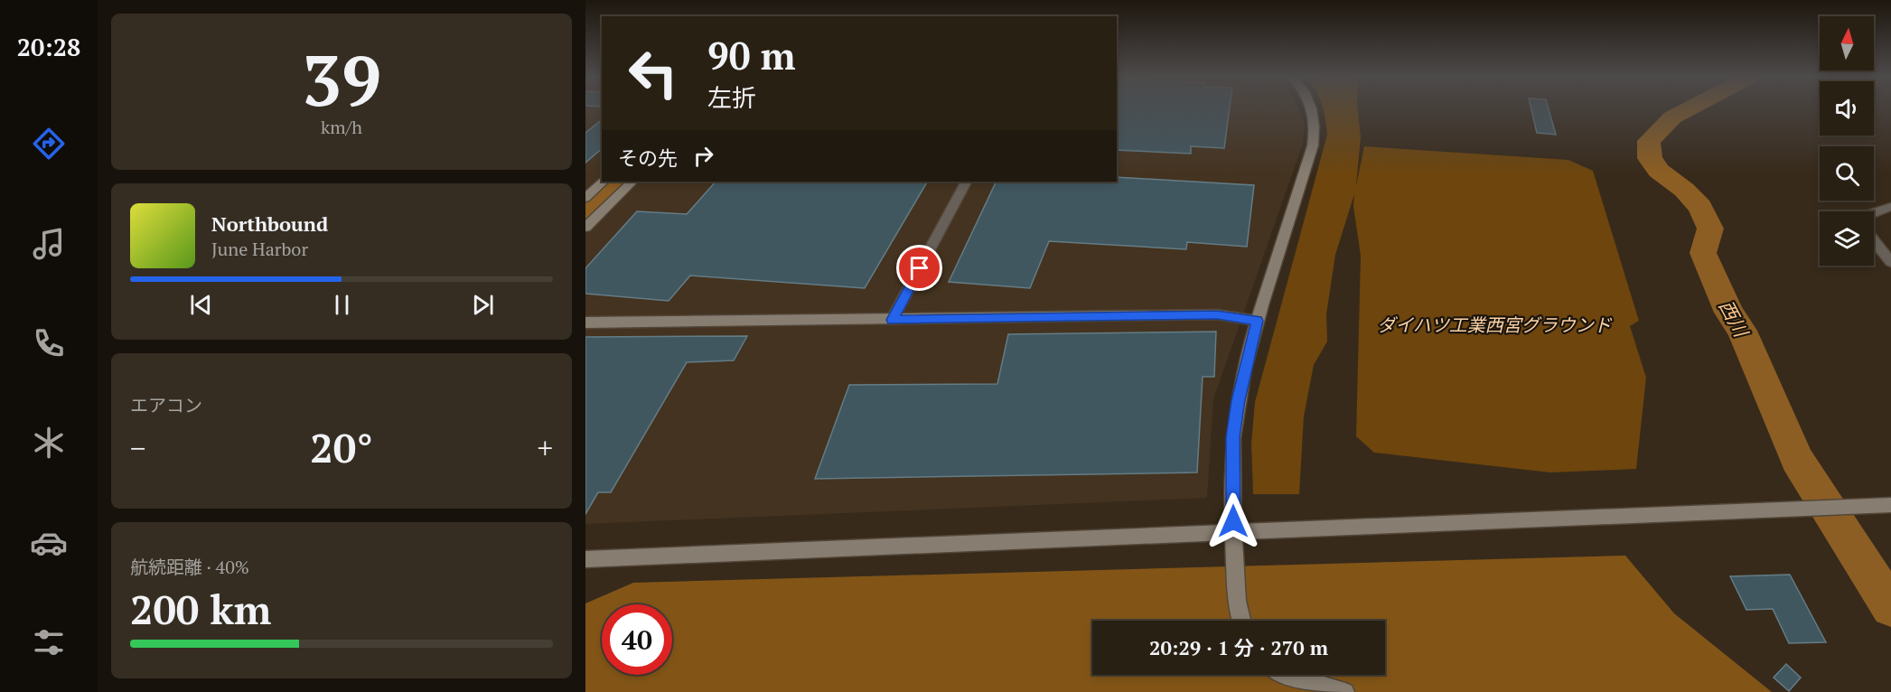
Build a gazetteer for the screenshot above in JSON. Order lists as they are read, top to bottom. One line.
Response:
{"water":["西川"],"parks":["ダイハツ工業西宮グラウンド"],"north":"top","page":{"tabs":"20:28","tile":[["39","km/h"],"エアコン",["航続距離 · 40%","200 km"]],"turn":["90 m","左折"],"then":"その先","song":["Northbound","June Harbor"],"heat":["−","20°","+"],"limit":"40","trip":"20:29 · 1 分 · 270 m"}}
